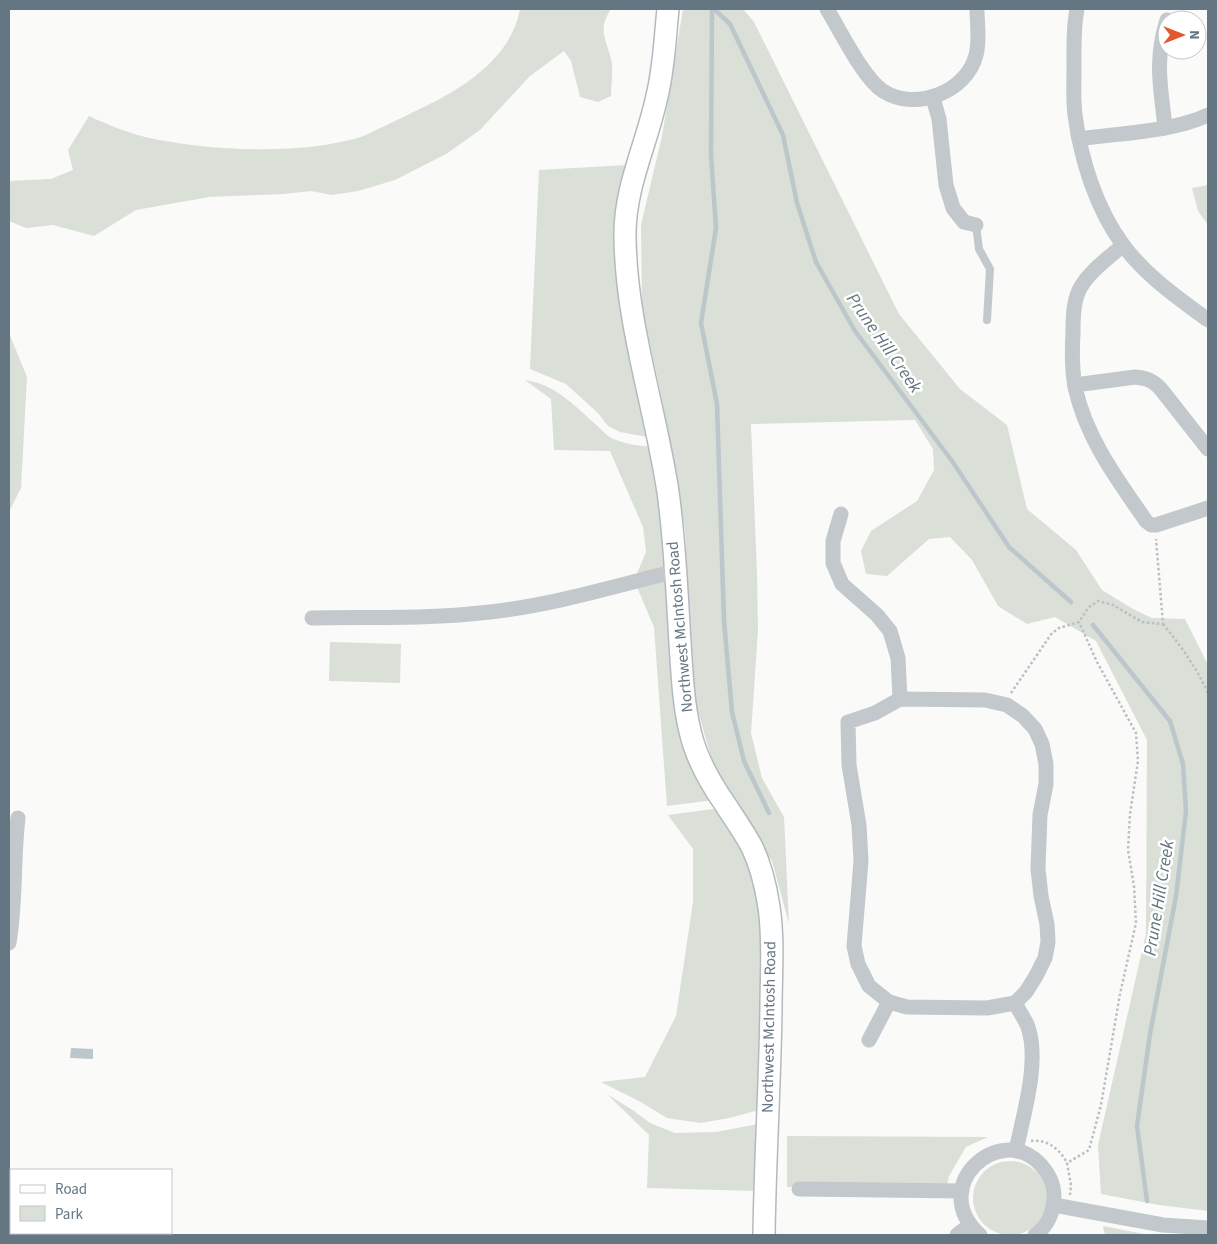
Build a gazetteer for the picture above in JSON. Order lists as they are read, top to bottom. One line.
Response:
{"streets":{"street":["Northwest McIntosh Road"]},"water":["Prune Hill Creek"],"legend":["Road","Park"],"north":"right"}
